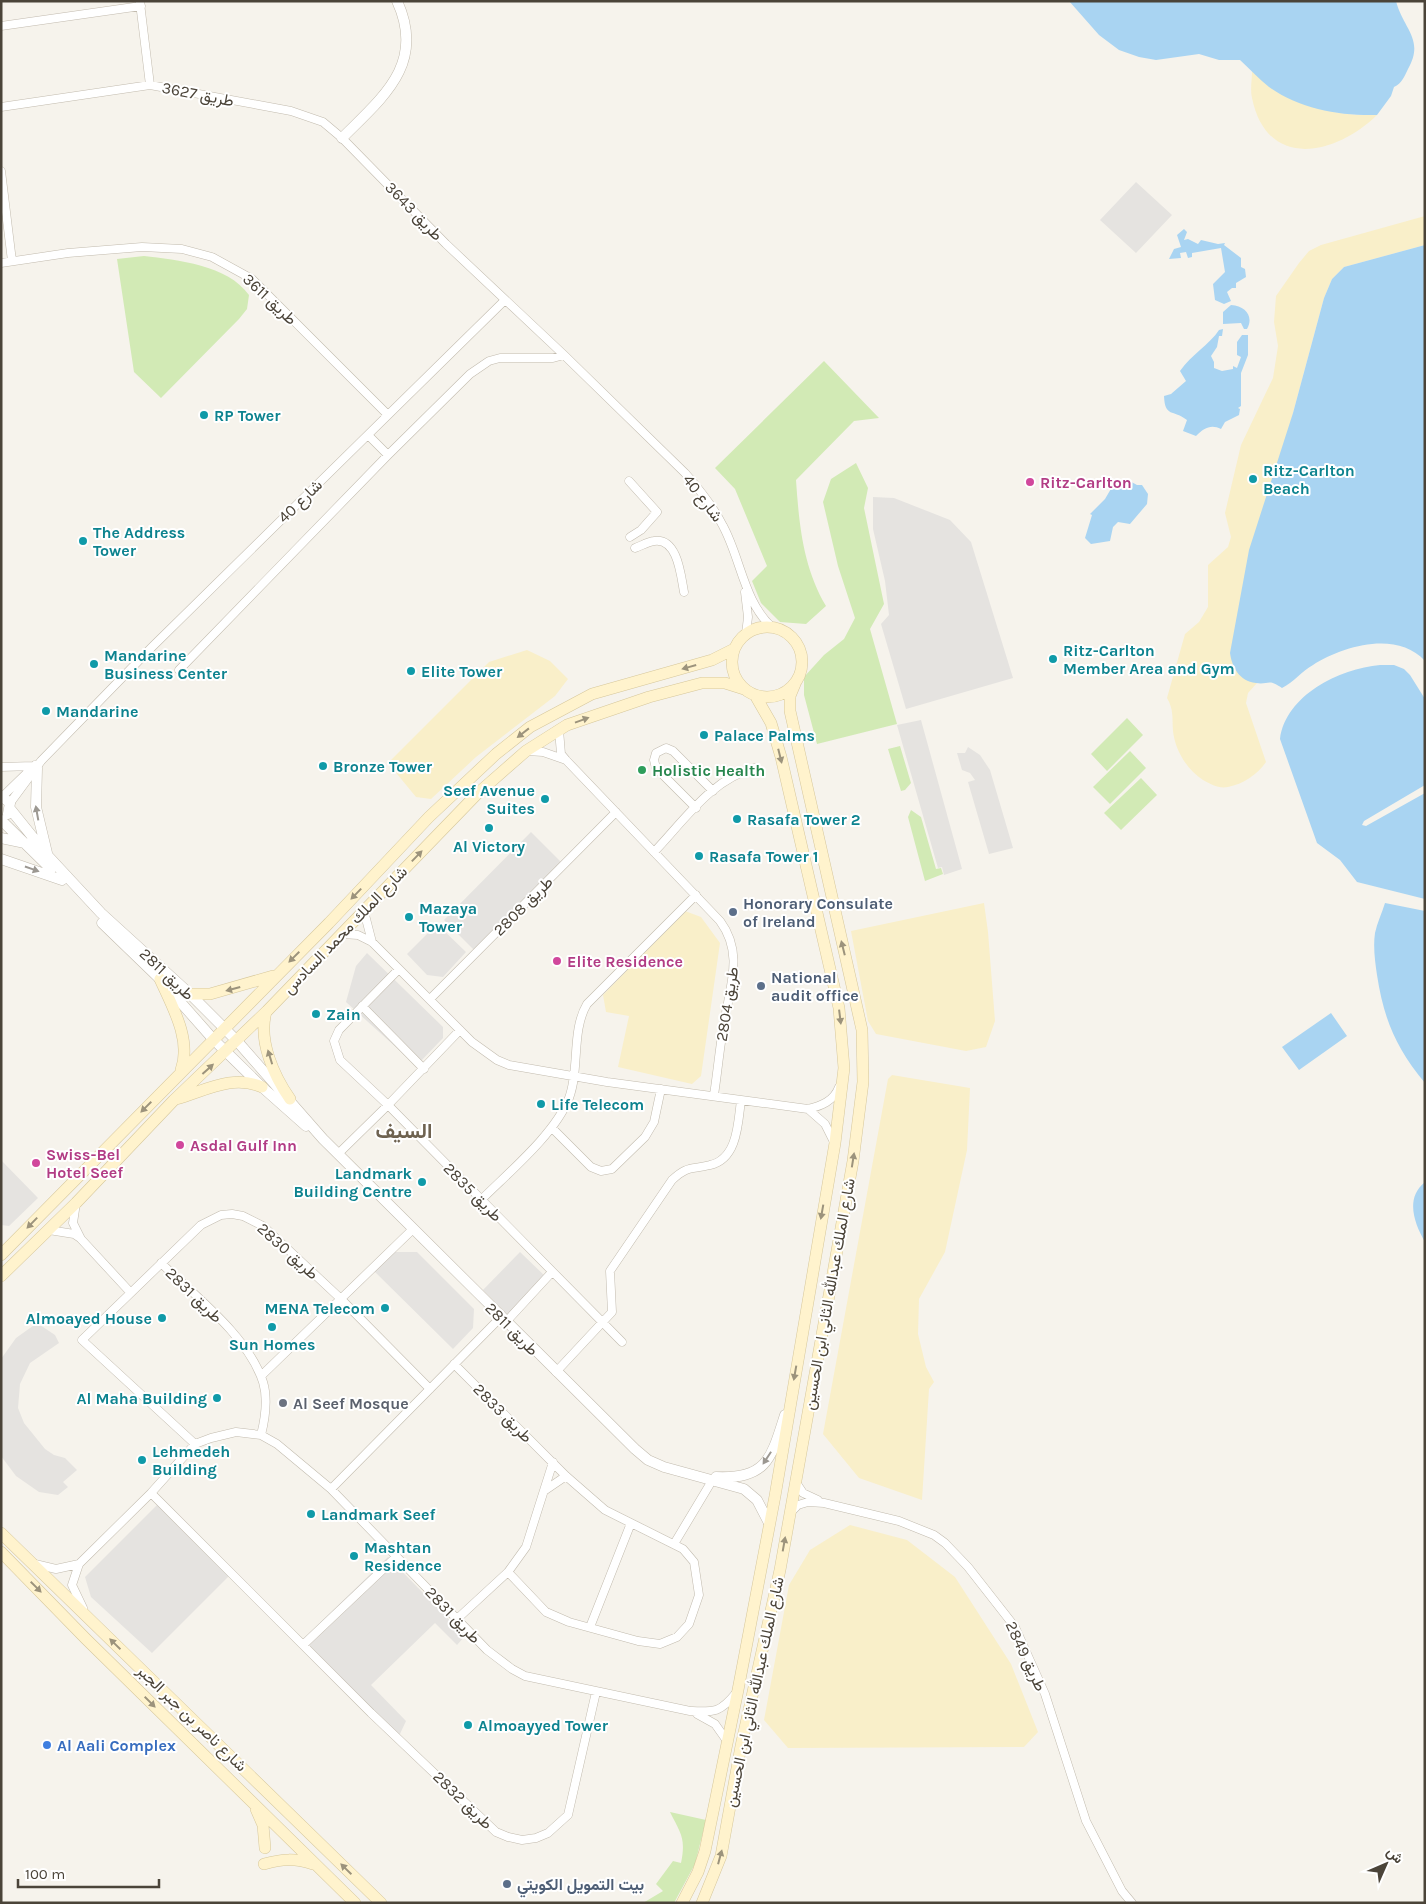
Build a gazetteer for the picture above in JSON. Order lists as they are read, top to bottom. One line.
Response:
{"streets":{"main road":["شارع الملك محمد السادس","شارع الملك عبدالله الثاني ابن الحسين","شارع ناصر بن جبر الجبر"],"street":["طريق 3627","طريق 3643","طريق 3611","شارع 40","طريق 2808","طريق 2811","طريق 2804","طريق 2835","طريق 2830","طريق 2831","طريق 2833","طريق 2849","طريق 2832"]},"crossings":[["طريق 3627","طريق 3643"],["طريق 3643","شارع 40"],["طريق 3611","شارع 40"],["شارع 40","شارع الملك محمد السادس"],["شارع 40","طريق 2811"],["شارع 40","شارع الملك عبدالله الثاني ابن الحسين"],["طريق 2808","طريق 2804"],["شارع الملك محمد السادس","طريق 2811"],["شارع الملك محمد السادس","شارع الملك عبدالله الثاني ابن الحسين"],["طريق 2811","شارع الملك عبدالله الثاني ابن الحسين"],["طريق 2830","طريق 2831"],["شارع الملك عبدالله الثاني ابن الحسين","طريق 2831"],["شارع الملك عبدالله الثاني ابن الحسين","طريق 2849"],["طريق 2831","طريق 2832"]],"districts":["السيف"],"places":["RP Tower","Ritz-Carlton Beach","Ritz-Carlton","The Address Tower","Ritz-Carlton Member Area and Gym","Mandarine Business Center","Elite Tower","Mandarine","Palace Palms","Bronze Tower","Holistic Health","Seef Avenue Suites","Rasafa Tower 2","Al Victory","Rasafa Tower 1","Honorary Consulate of Ireland","Mazaya Tower","Elite Residence","National audit office","Zain","Life Telecom","Asdal Gulf Inn","Swiss-Bel Hotel Seef","Landmark Building Centre","MENA Telecom","Almoayed House","Sun Homes","Al Maha Building","Al Seef Mosque","Lehmedeh Building","Landmark Seef","Mashtan Residence","Almoayyed Tower","Al Aali Complex","بيت التمويل الكويتي"],"scale_bar":"100 m","north":"top right"}
